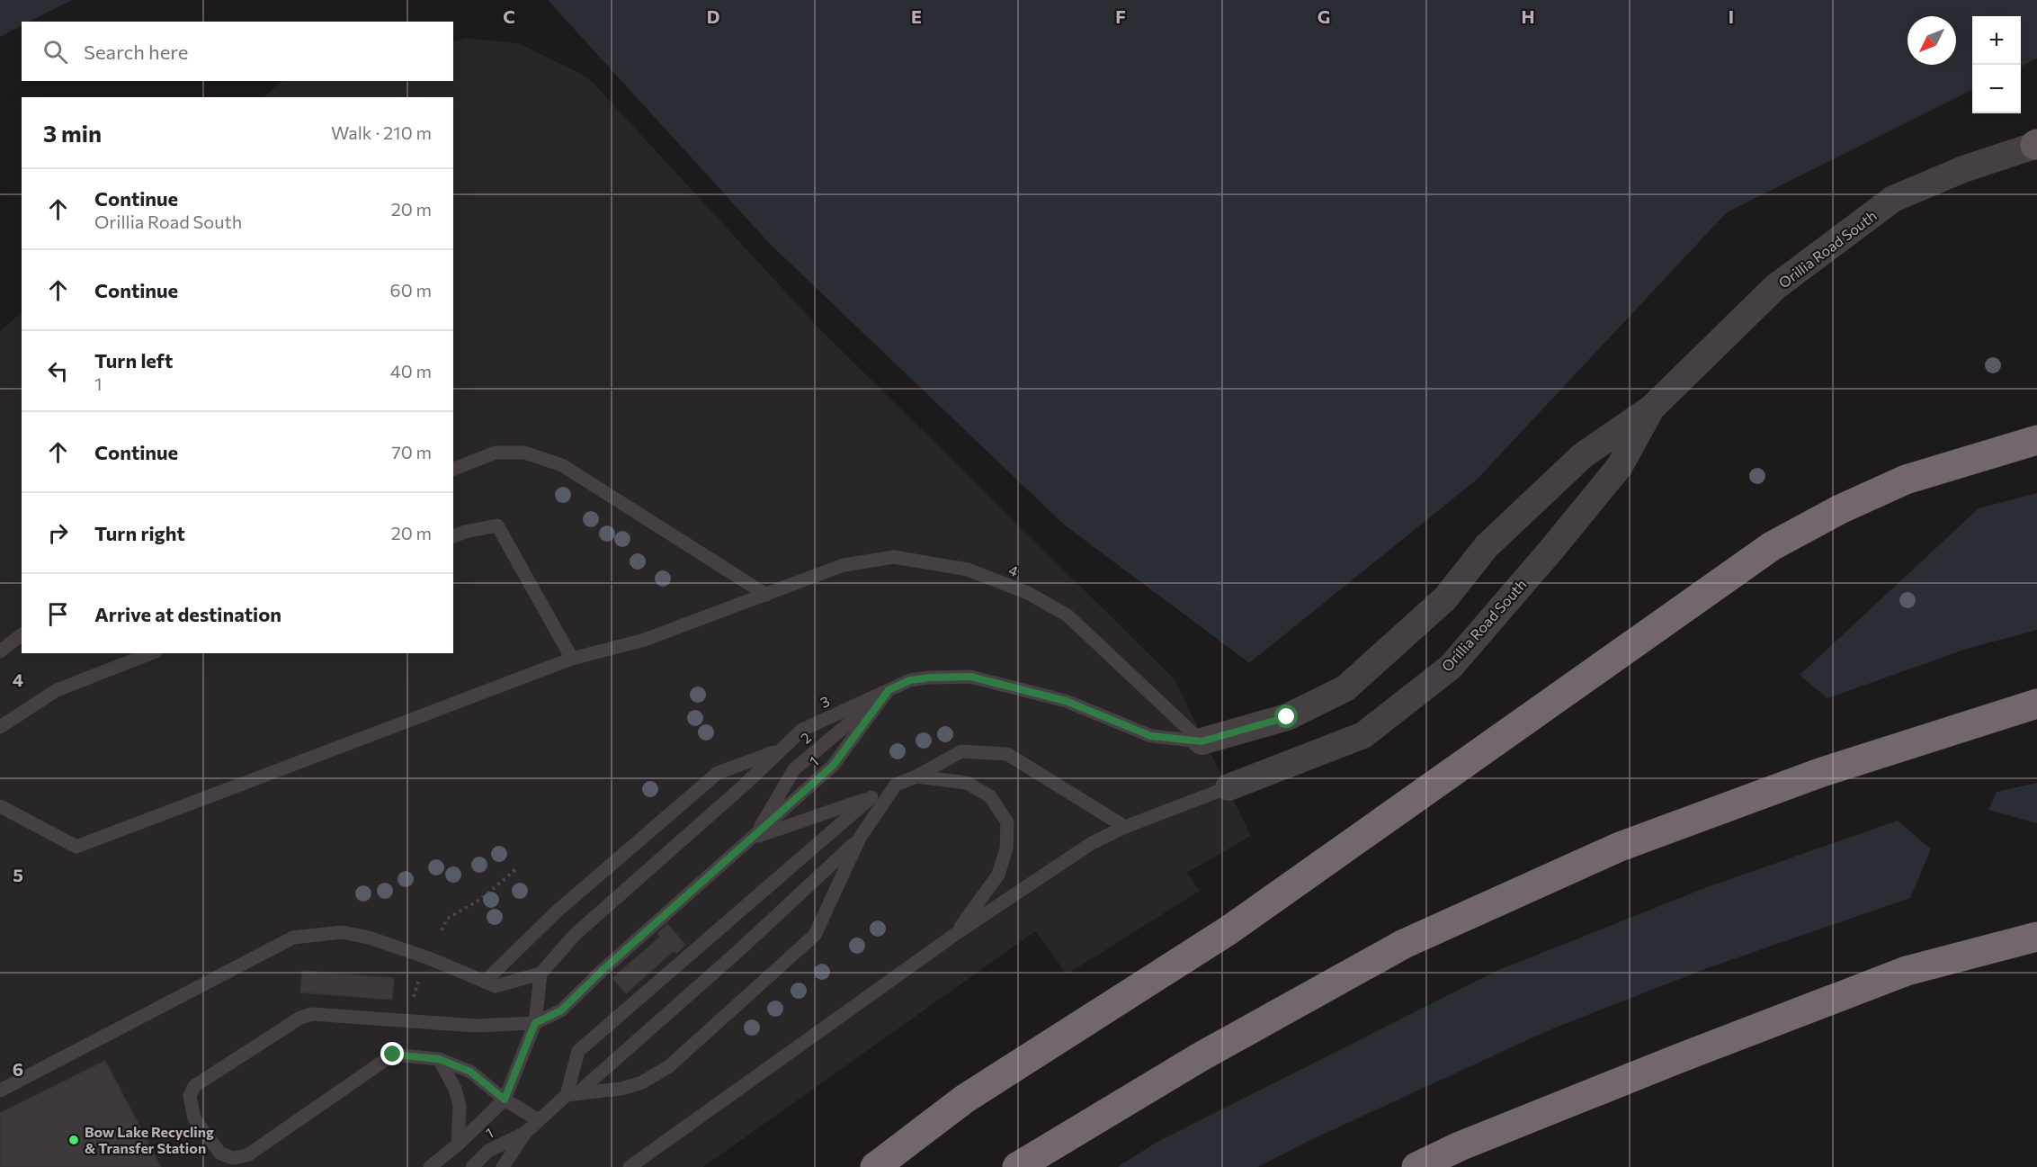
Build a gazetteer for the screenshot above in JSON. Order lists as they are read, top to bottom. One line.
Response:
{"streets":{"street":["Orillia Road South"],"lane":["4","3","2","1"]},"crossings":[["Orillia Road South","4"],["Orillia Road South","3"],["4","3"],["3","2"],["3","1"],["2","1"]],"places":["Bow Lake Recycling & Transfer Station"],"north":"bottom left","page":{"map_buttons":["+","−"],"search":"Search here","heading":["3 min","Walk · 210 m"],"list":[["Continue","Orillia Road South","20 m"],["Continue","60 m"],["Turn left","1","40 m"],["Continue","70 m"],["Turn right","20 m"],"Arrive at destination"]},"grid":{"columns":["C","D","E","F","G","H","I"],"rows":["4","5","6"]}}
